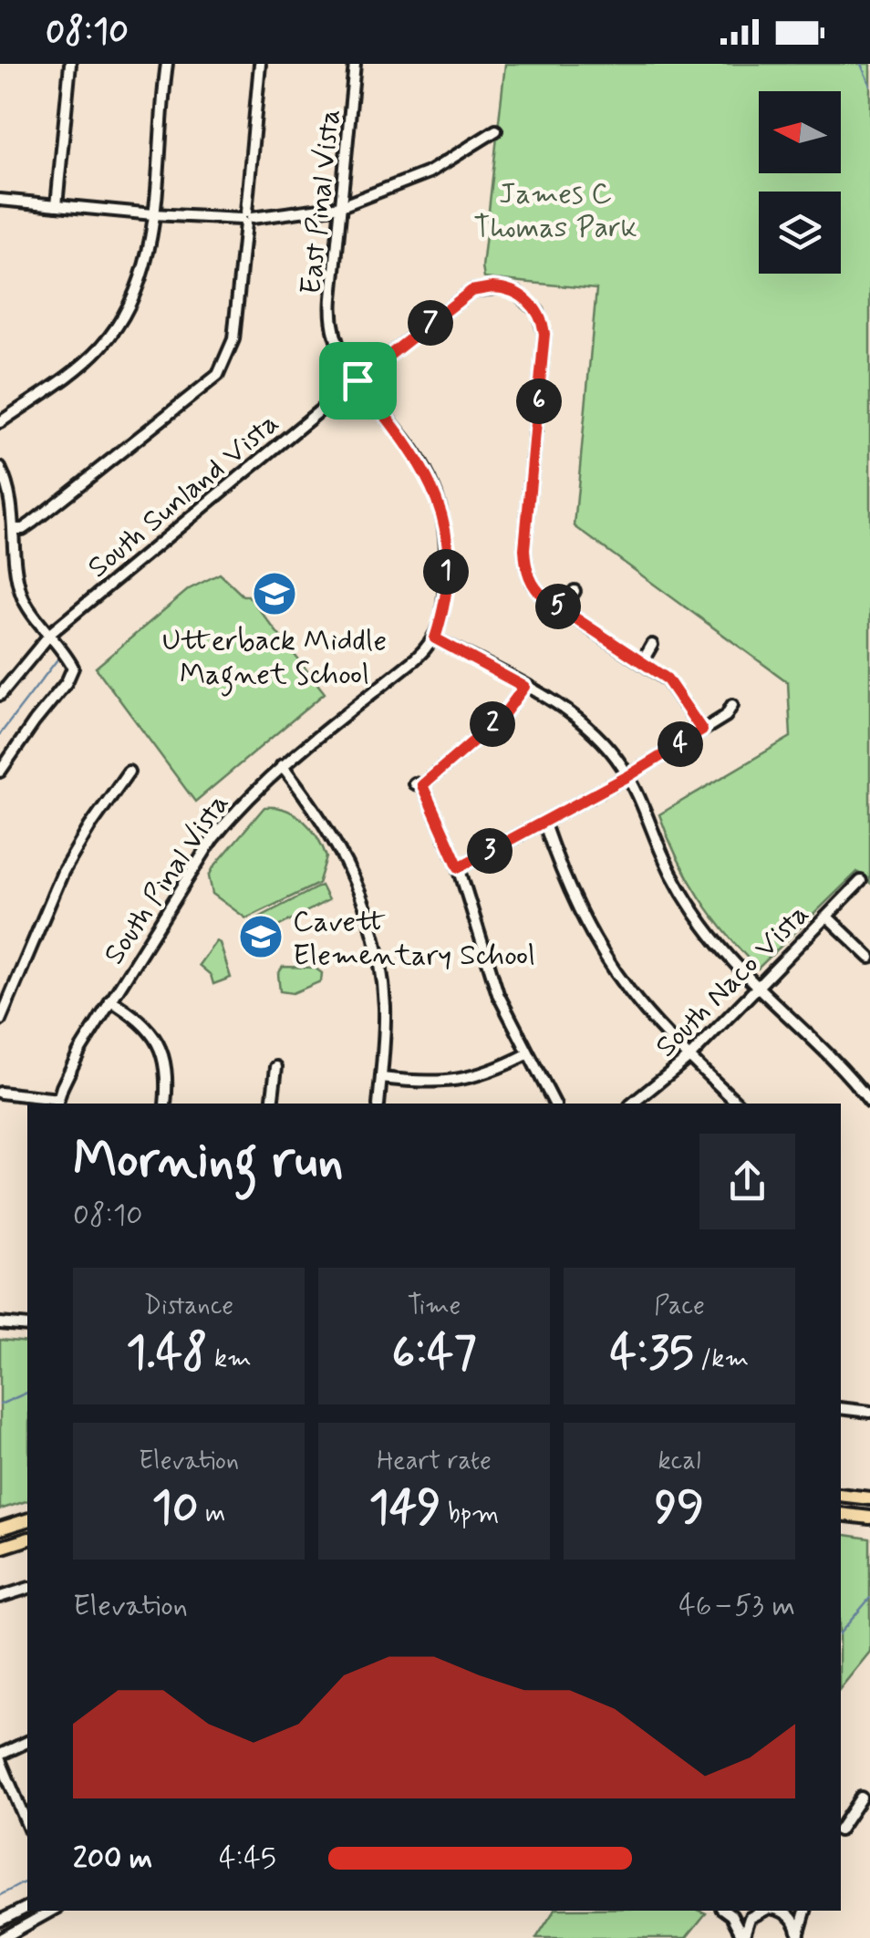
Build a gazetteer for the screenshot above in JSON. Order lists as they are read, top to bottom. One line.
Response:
{"streets":{"street":["East Pinal Vista","South Sunland Vista","South Pinal Vista","South Naco Vista"]},"crossings":[["East Pinal Vista","South Sunland Vista"],["East Pinal Vista","South Pinal Vista"]],"parks":["James C Thomas Park"],"places":{"school or university":["Utterback Middle Magnet School","Cavett Elementary School"]},"north":"left","page":{"status":"08:10","pins":["7","6","1","5","2","4","3"],"heading":["Morning run","08:10"],"stats":[["Distance","1.48 km"],["Time","6:47"],["Pace","4:35 /km"],["Elevation","10 m"],["Heart rate","149 bpm"],["kcal","99"]],"chart":["Elevation","46–53 m"],"list":[{"name":"200 m","note":"4:45"}]}}
